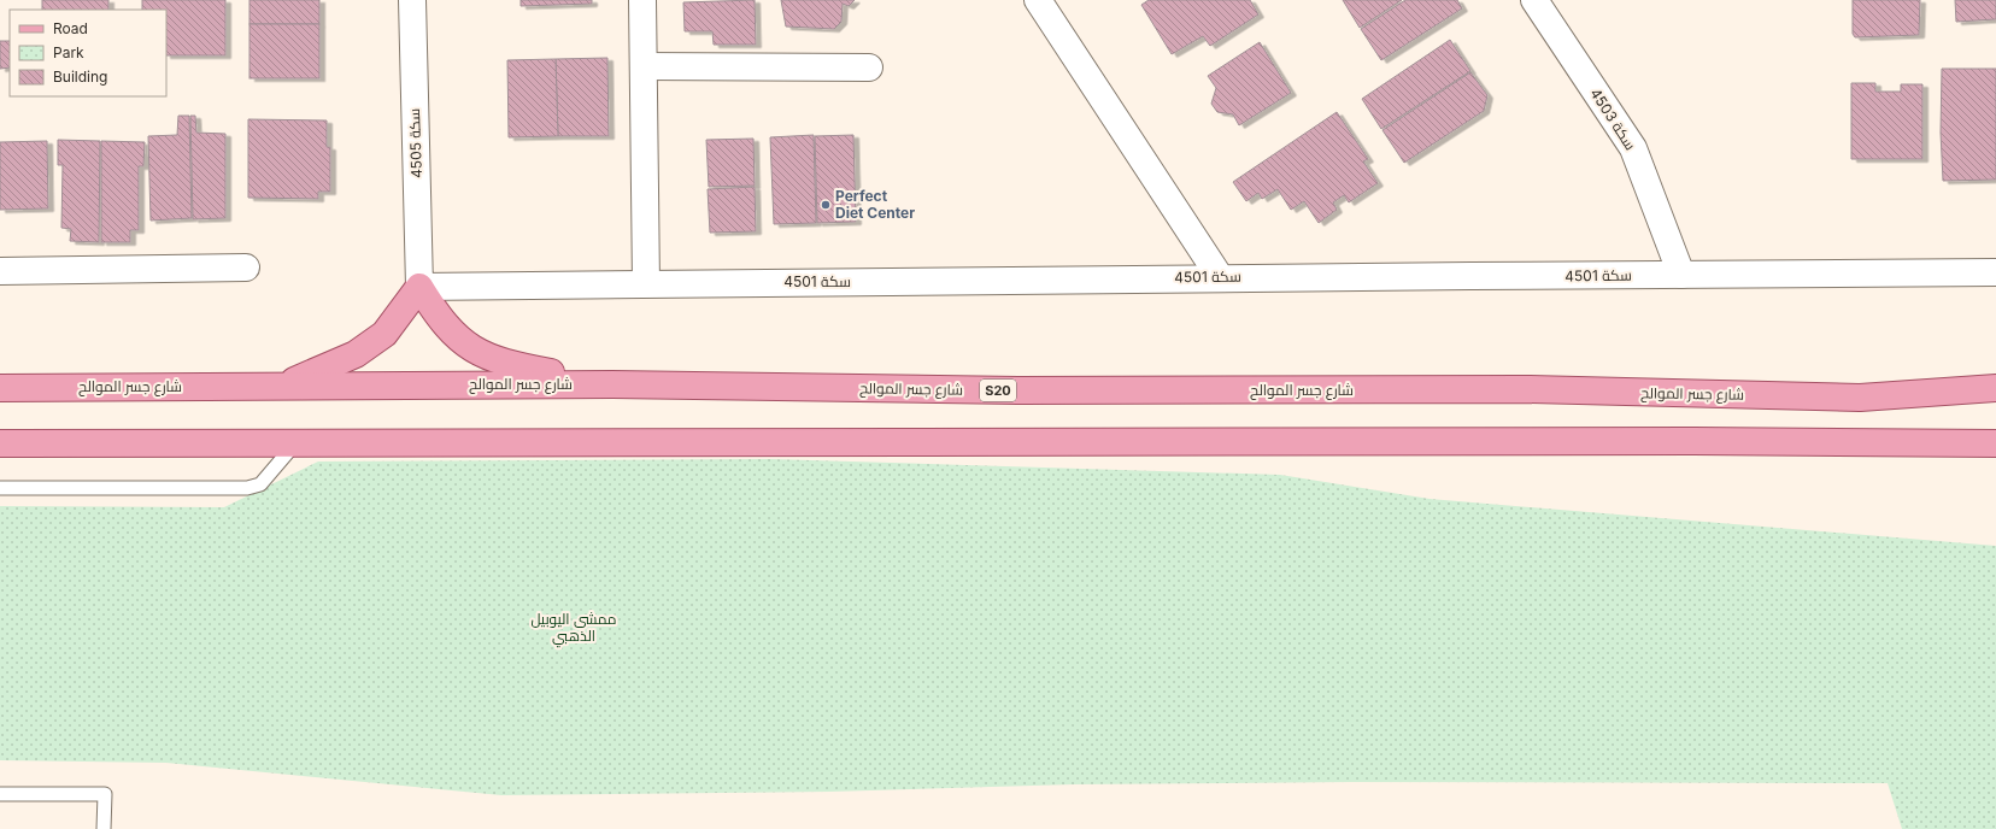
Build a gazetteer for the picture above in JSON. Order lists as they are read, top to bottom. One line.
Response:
{"streets":{"main road":["شارع جسر الموالح","S20"],"street":["سكة 4503","سكة 4505","سكة 4501"]},"crossings":[["سكة 4503","سكة 4501"],["سكة 4505","سكة 4501"]],"parks":["ممشى اليوبيل الذهبي"],"places":["Perfect Diet Center"],"legend":["Road","Park","Building"]}
